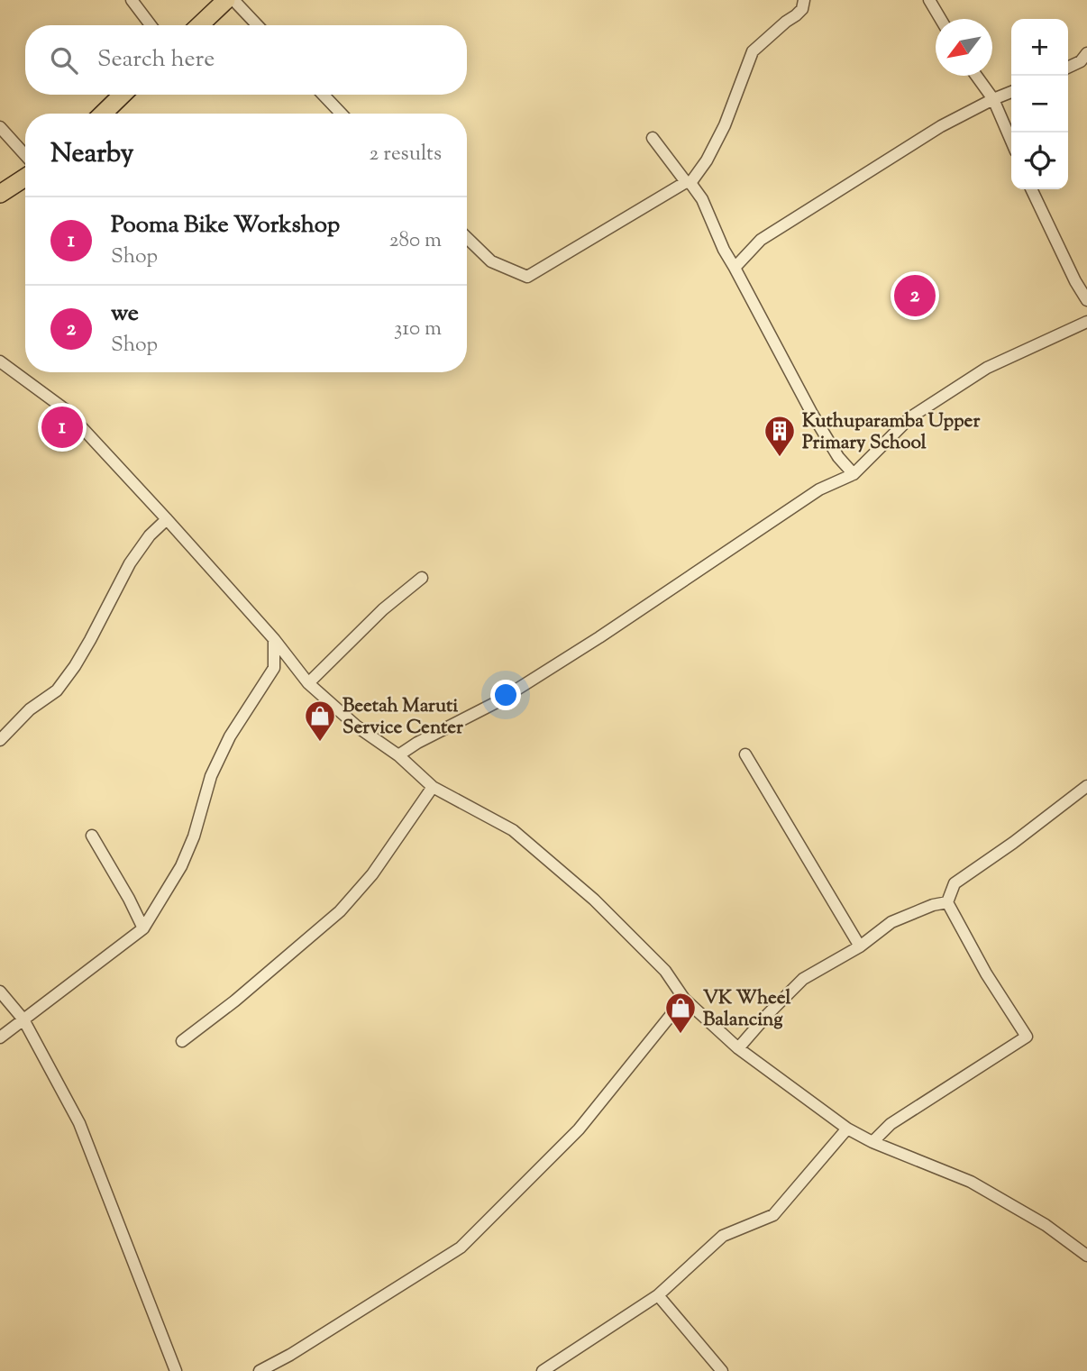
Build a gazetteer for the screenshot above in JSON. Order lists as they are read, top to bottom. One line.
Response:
{"places":{"building":["Kuthuparamba Upper Primary School"],"shop":["Beetah Maruti Service Center","VK Wheel Balancing"]},"north":"bottom left","page":{"map_buttons":["+","−"],"search":"Search here","heading":["Nearby","2 results"],"list":[{"mark":"1","name":"Pooma Bike Workshop","note":"Shop","value":"280 m"},{"mark":"2","name":"we","note":"Shop","value":"310 m"}],"pins":["2","1"]}}
